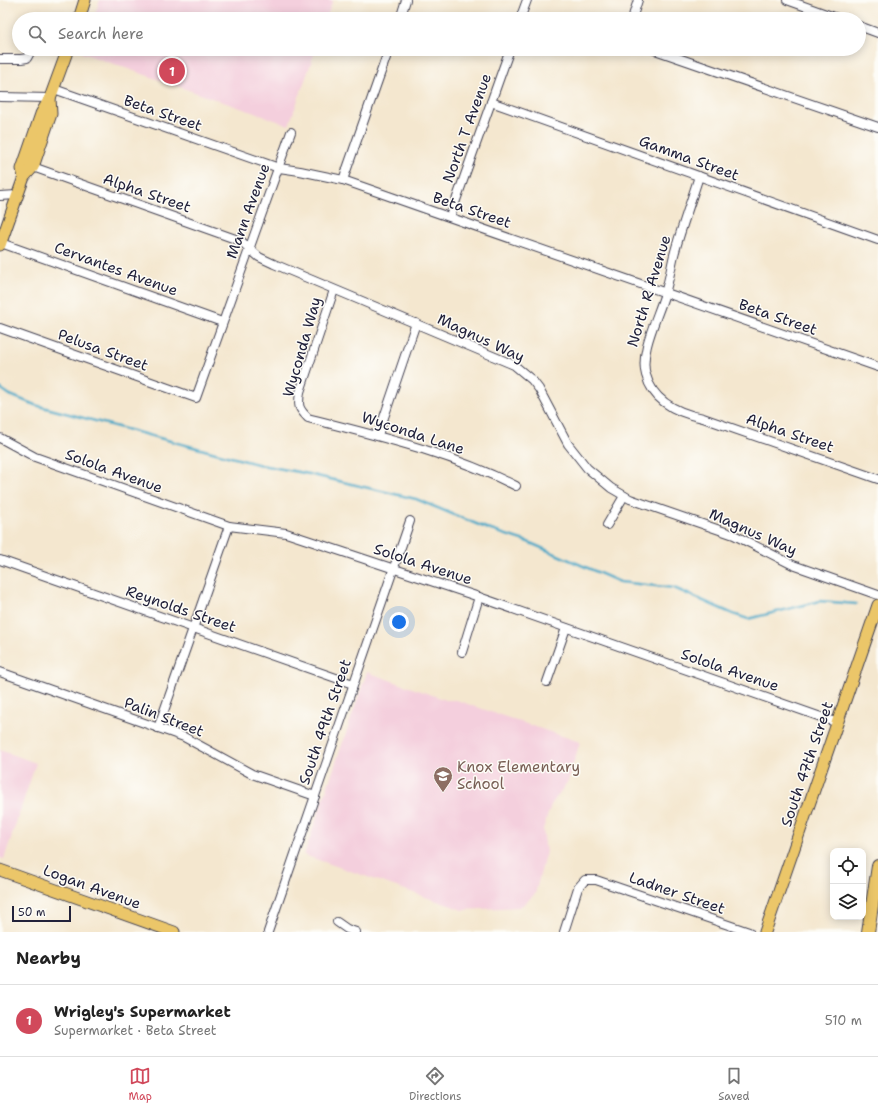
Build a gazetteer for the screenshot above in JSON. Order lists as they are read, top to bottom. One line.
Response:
{"streets":{"main road":["South 47th Street","Logan Avenue"],"street":["Beta Street","North T Avenue","Gamma Street","Alpha Street","Mann Avenue","Cervantes Avenue","North R Avenue","Magnus Way","Wyconda Way","Pelusa Street","Wyconda Lane","Solola Avenue","Reynolds Street","Palin Street","South 49th Street","Ladner Street"]},"crossings":[["Beta Street","North T Avenue"],["Beta Street","Mann Avenue"],["Beta Street","North R Avenue"],["North T Avenue","Gamma Street"],["Gamma Street","North R Avenue"],["Alpha Street","Mann Avenue"],["Alpha Street","North R Avenue"],["Alpha Street","Magnus Way"],["Mann Avenue","Cervantes Avenue"],["Mann Avenue","Magnus Way"],["Mann Avenue","Pelusa Street"],["Magnus Way","Wyconda Way"],["Wyconda Way","Wyconda Lane"],["Solola Avenue","South 49th Street"],["Solola Avenue","South 47th Street"],["Reynolds Street","South 49th Street"],["Palin Street","South 49th Street"]],"places":{"school or university":["Knox Elementary School"]},"scale_bar":"50 m","page":{"search":"Search here","pins":"1","scale":"50 m","heading":"Nearby","list":[{"mark":"1","name":"Wrigley's Supermarket","note":"Supermarket · Beta Street","value":"510 m"}],"nav":["Map","Directions","Saved"]}}
